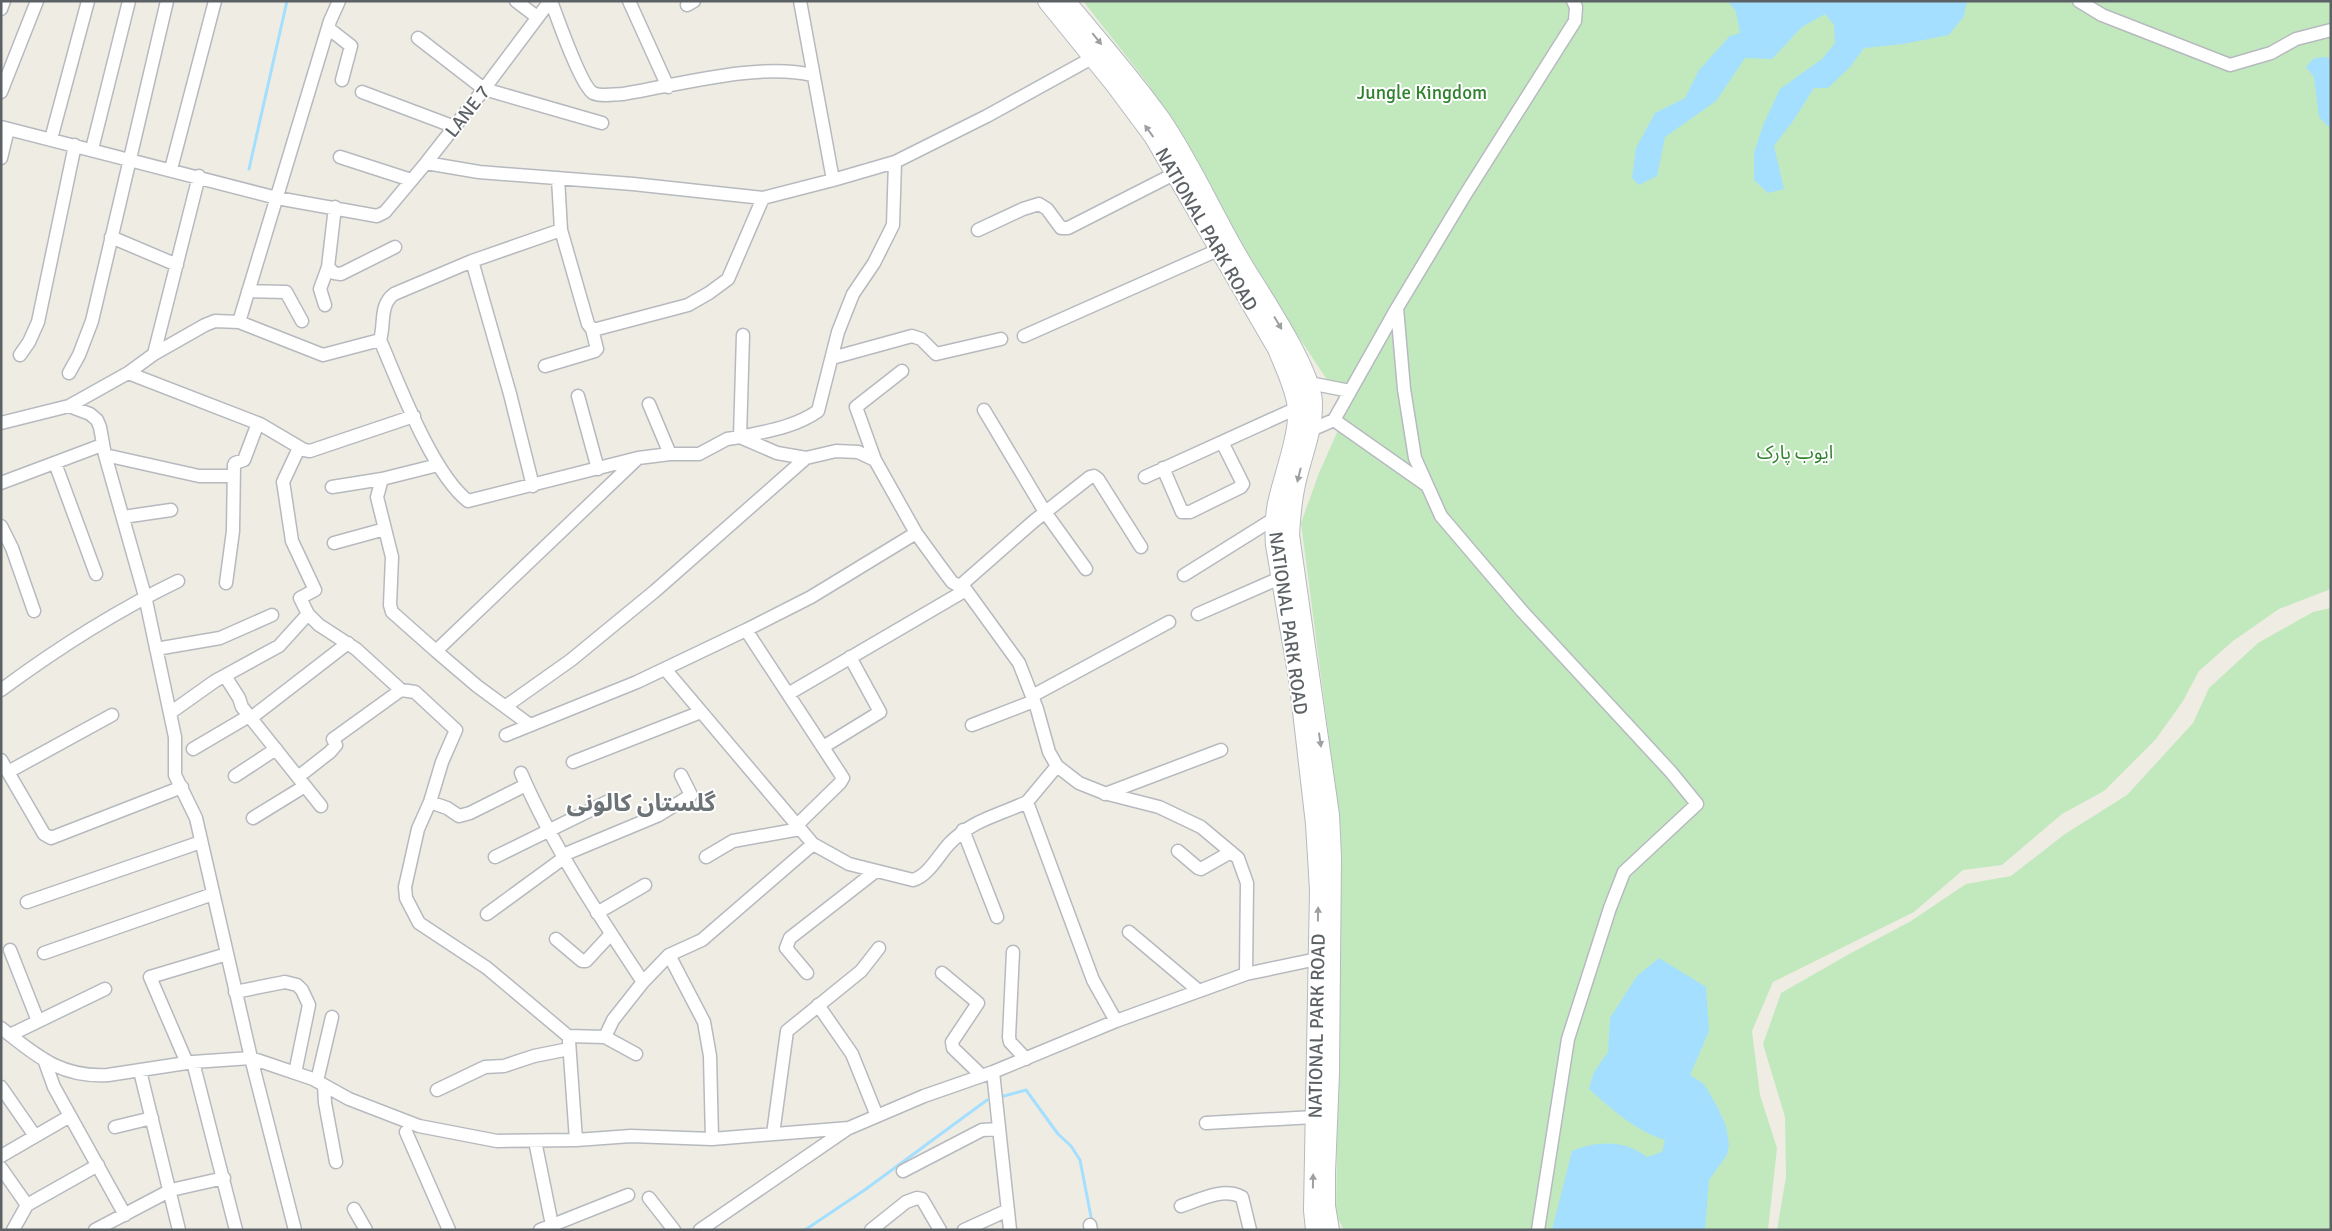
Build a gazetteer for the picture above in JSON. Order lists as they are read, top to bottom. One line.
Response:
{"streets":{"main road":["NATIONAL PARK ROAD"],"street":["LANE 7"]},"districts":["گلستان کالونی"],"parks":["Jungle Kingdom","ایوب پارک"]}
